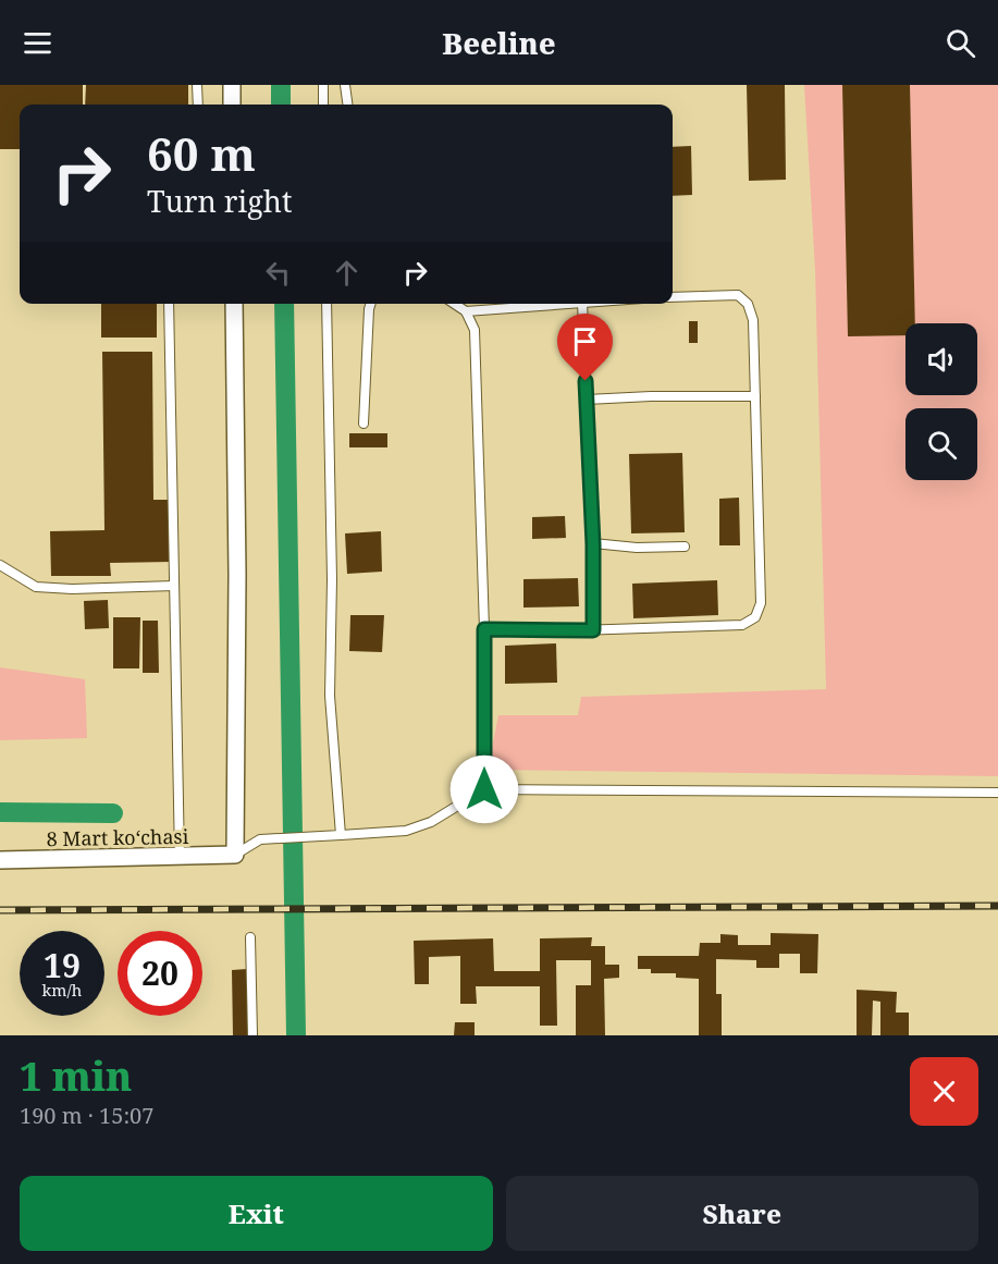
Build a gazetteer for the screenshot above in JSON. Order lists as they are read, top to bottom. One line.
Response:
{"streets":{"street":["8 Mart koʻchasi"]},"page":{"header":"Beeline","turn":["60 m","Turn right"],"speed":"19 km/h","limit":"20","heading":["1 min","190 m · 15:07"],"buttons":["Exit","Share"]}}
